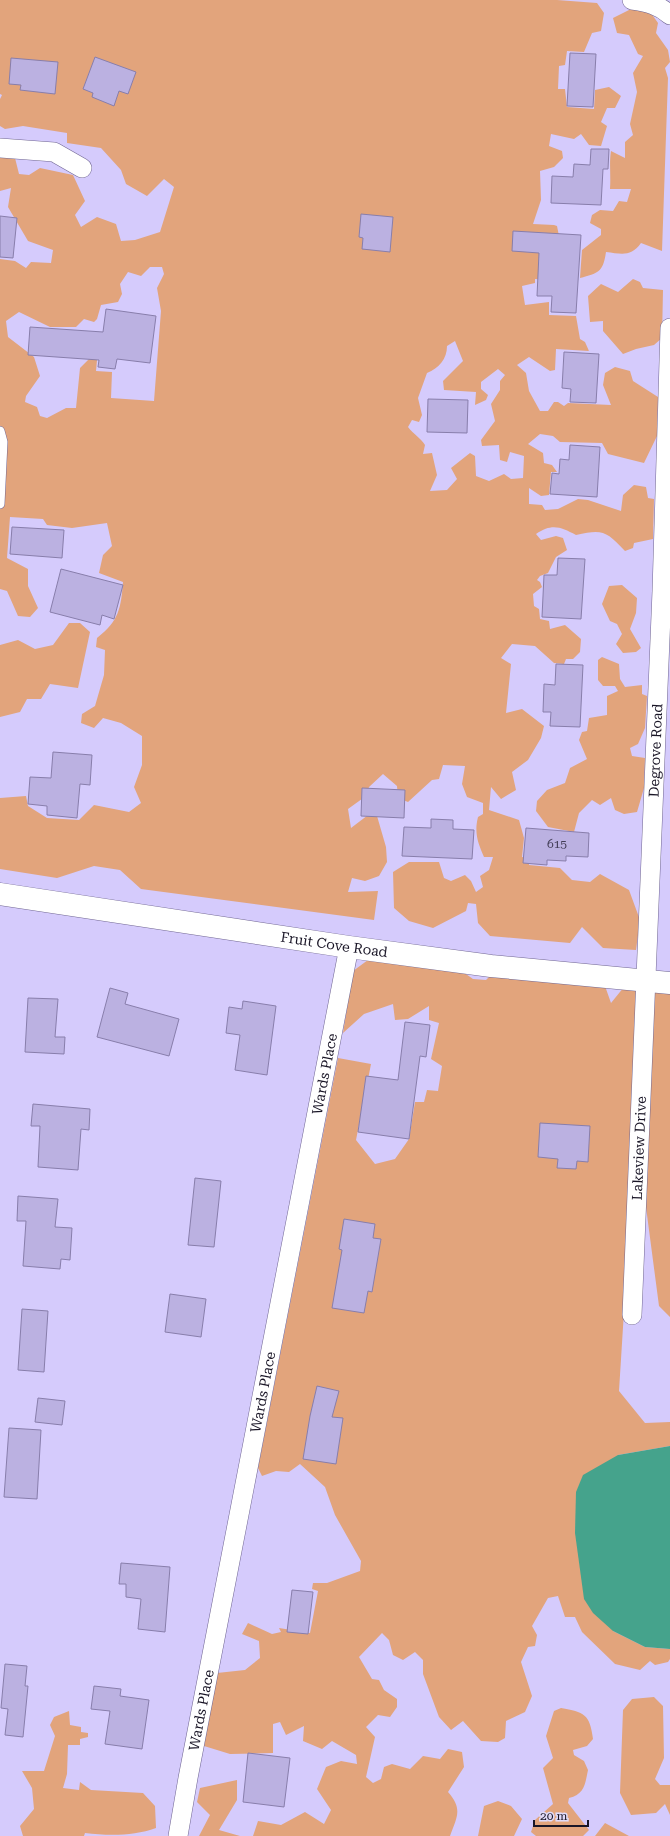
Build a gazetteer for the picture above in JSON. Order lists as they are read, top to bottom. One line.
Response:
{"streets":{"street":["Degrove Road","Fruit Cove Road","Wards Place","Lakeview Drive"]},"crossings":[["Degrove Road","Fruit Cove Road"],["Degrove Road","Lakeview Drive"],["Fruit Cove Road","Wards Place"],["Fruit Cove Road","Lakeview Drive"]],"house_numbers":["615"],"scale_bar":"20 m"}
